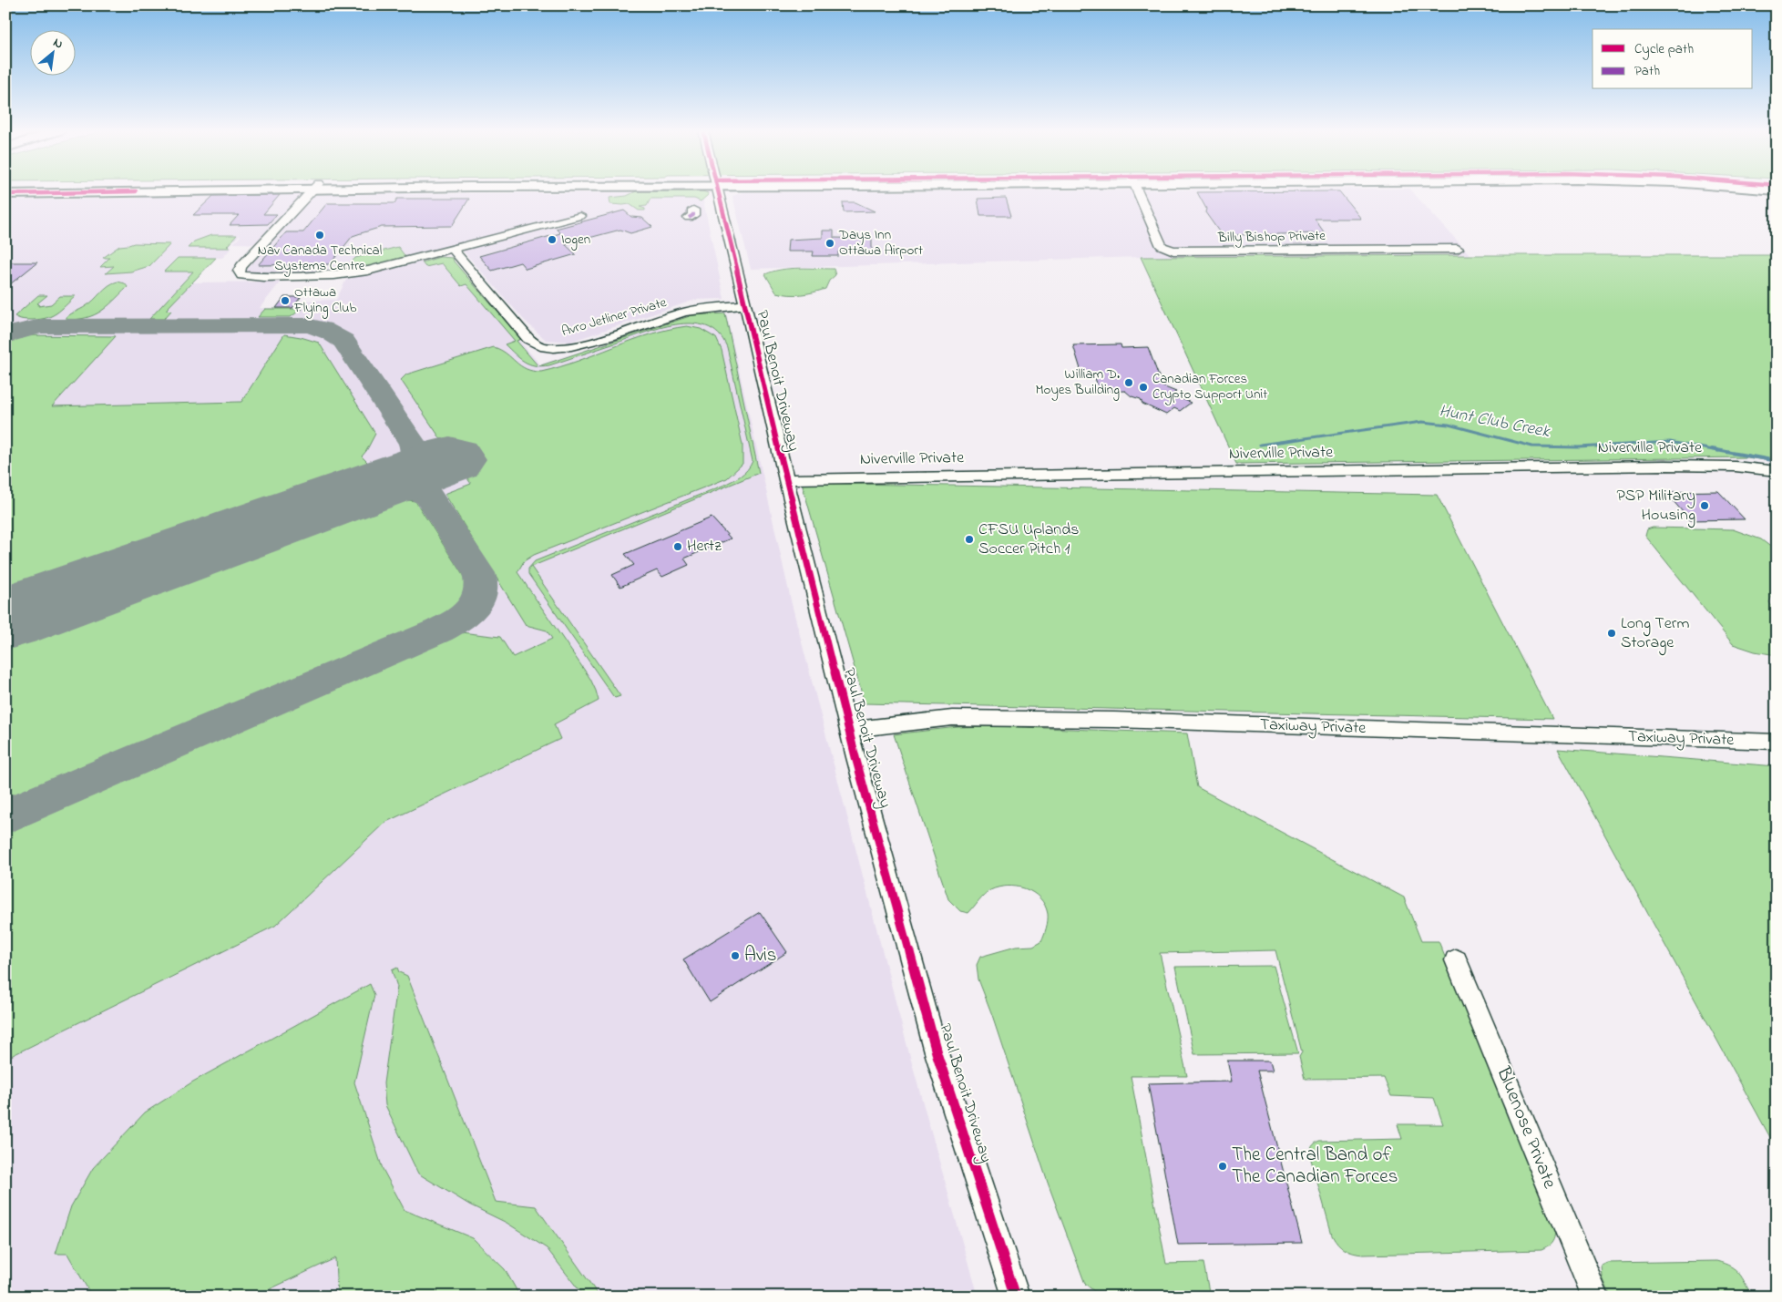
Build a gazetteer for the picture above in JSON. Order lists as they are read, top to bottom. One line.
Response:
{"streets":{"street":["Billy Bishop Private","Avro Jetliner Private","Paul Benoit Driveway","Niverville Private","Taxiway Private","Bluenose Private"]},"crossings":[["Avro Jetliner Private","Paul Benoit Driveway"],["Paul Benoit Driveway","Niverville Private"],["Paul Benoit Driveway","Taxiway Private"]],"water":["Hunt Club Creek"],"places":["Nav Canada Technical Systems Centre","Iogen","Days Inn Ottawa Airport","Ottawa Flying Club","William D. Moyes Building","Canadian Forces Crypto Support Unit","PSP Military Housing","CFSU Uplands Soccer Pitch 1","Hertz","Long Term Storage","Avis","The Central Band of The Canadian Forces"],"legend":["Cycle path","Path"],"north":"top right"}
